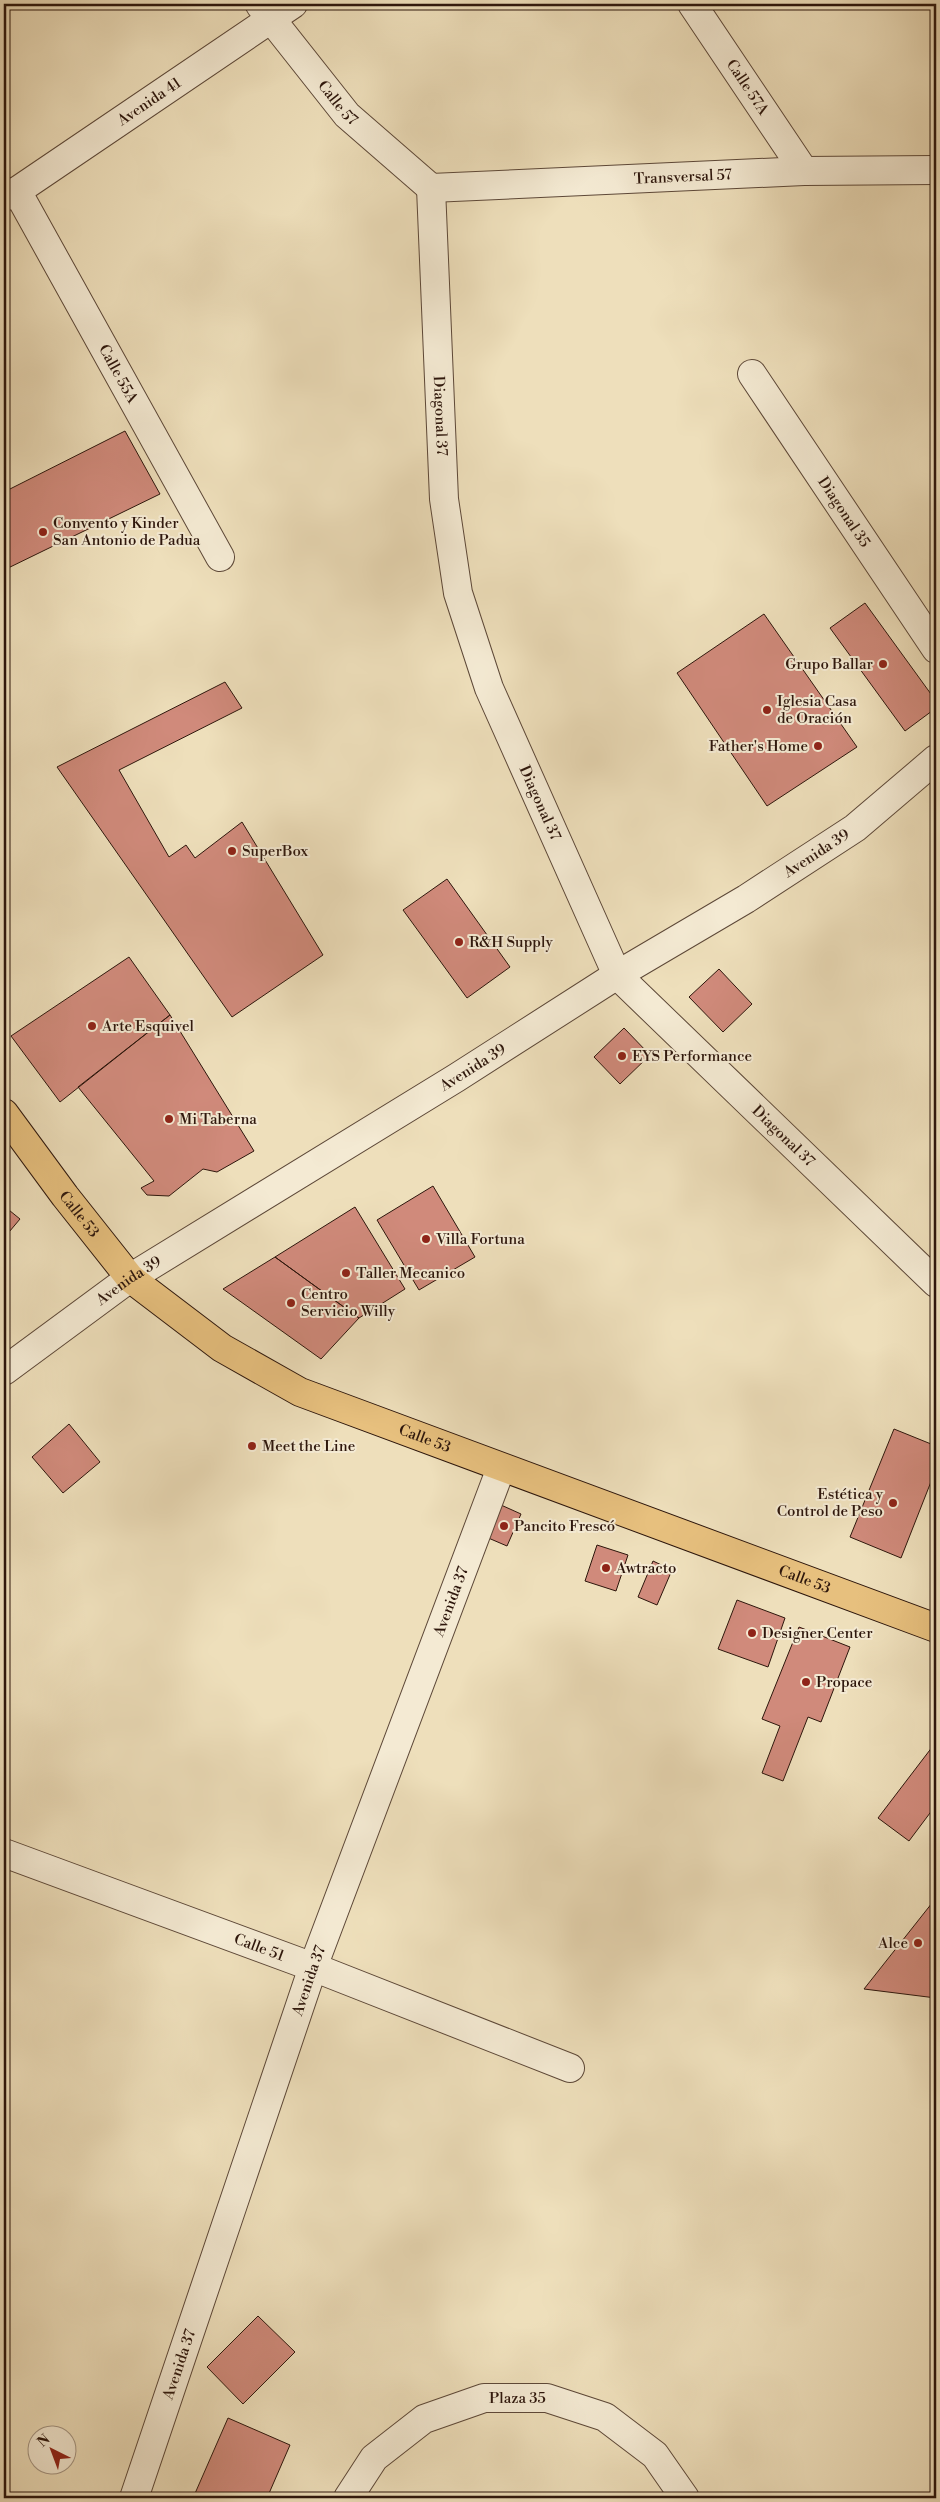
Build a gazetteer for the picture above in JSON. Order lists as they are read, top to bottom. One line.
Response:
{"streets":{"main road":["Calle 53"],"street":["Calle 57A","Avenida 41","Calle 57","Transversal 57","Calle 55A","Diagonal 37","Diagonal 35","Avenida 39","Avenida 37","Calle 51","Plaza 35"]},"crossings":[["Calle 57A","Transversal 57"],["Avenida 41","Calle 57"],["Avenida 41","Calle 55A"],["Calle 57","Transversal 57"],["Calle 57","Diagonal 37"],["Transversal 57","Diagonal 37"],["Diagonal 37","Avenida 39"],["Avenida 39","Calle 53"],["Calle 53","Avenida 37"],["Avenida 37","Calle 51"]],"places":["Convento y Kinder San Antonio de Padua","Grupo Ballar","Iglesia Casa de Oración","Father's Home","SuperBox","R&H Supply","Arte Esquivel","EYS Performance","Mi Taberna","Villa Fortuna","Taller Mecanico","Centro Servicio Willy","Meet the Line","Estética y Control de Peso","Pancito Frescó","Awtracto","Designer Center","Propace","Alce"],"north":"top left"}
